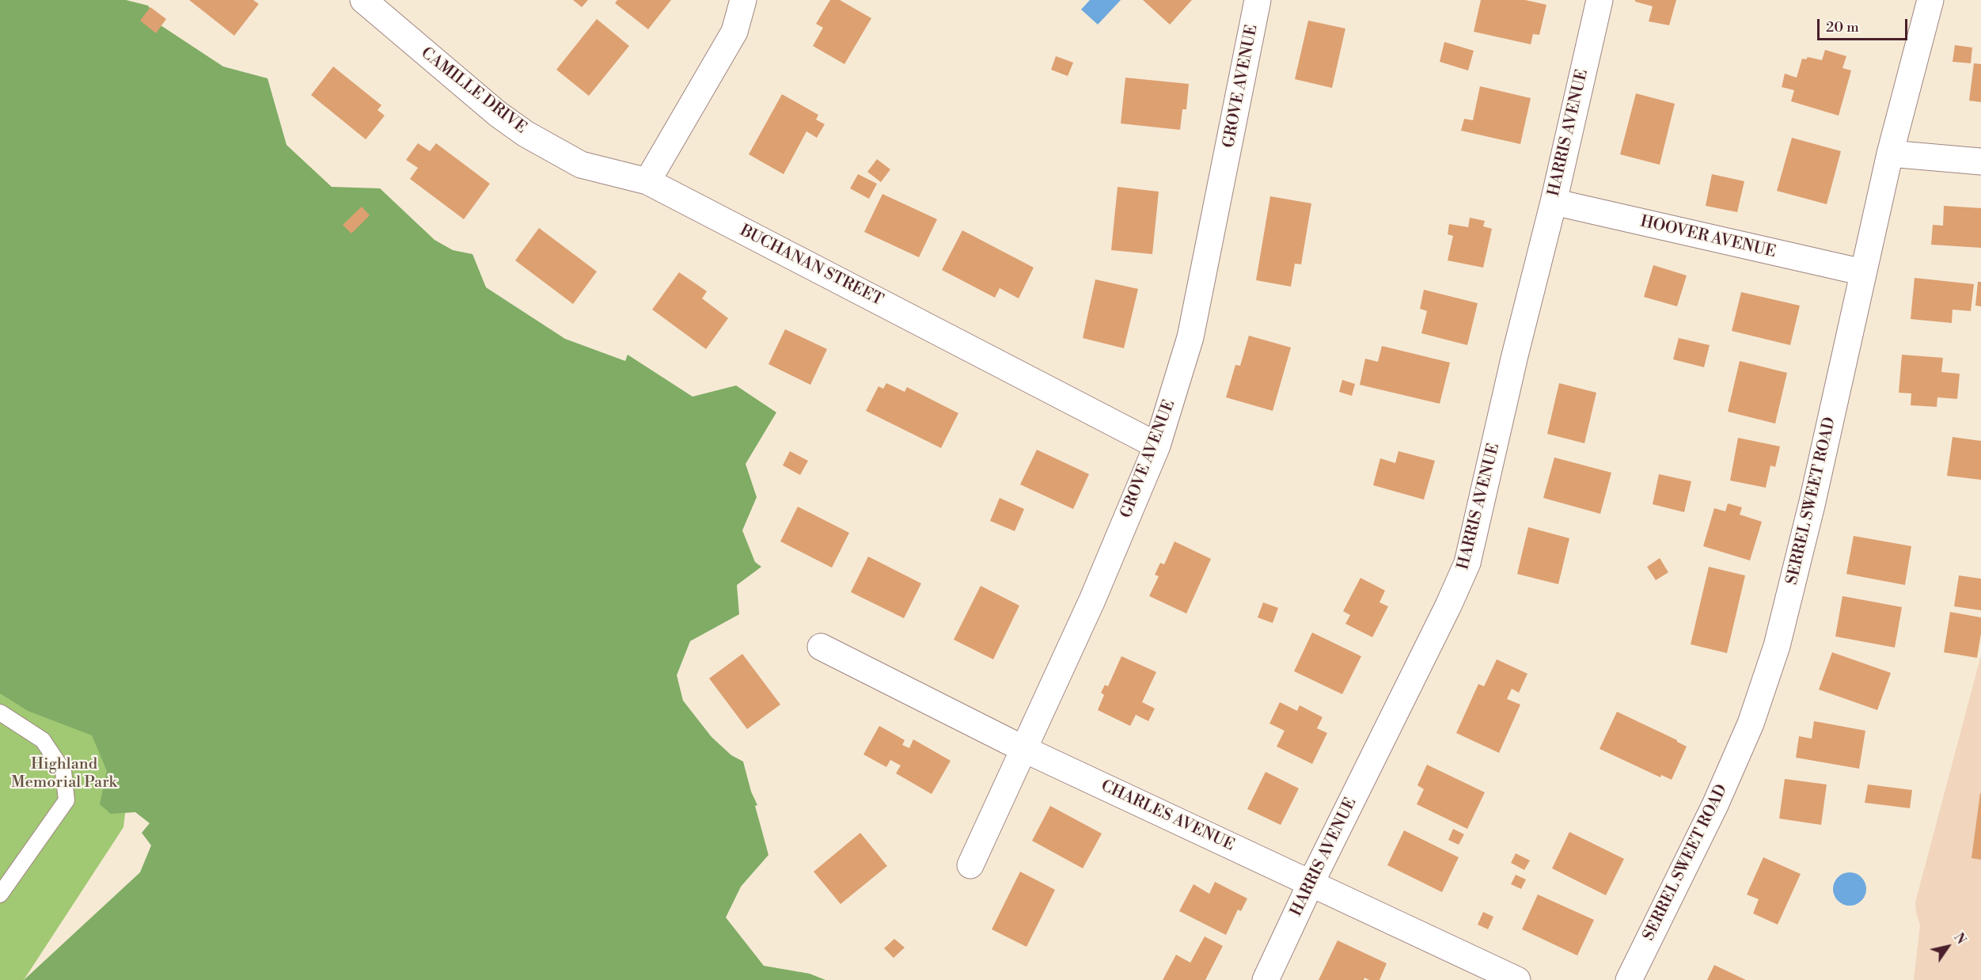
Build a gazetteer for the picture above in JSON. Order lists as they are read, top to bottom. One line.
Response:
{"streets":{"street":["GROVE AVENUE","CAMILLE DRIVE","HARRIS AVENUE","HOOVER AVENUE","BUCHANAN STREET","SERREL SWEET ROAD","CHARLES AVENUE"]},"crossings":[["GROVE AVENUE","BUCHANAN STREET"],["GROVE AVENUE","CHARLES AVENUE"],["CAMILLE DRIVE","BUCHANAN STREET"],["HARRIS AVENUE","HOOVER AVENUE"],["HARRIS AVENUE","CHARLES AVENUE"],["HOOVER AVENUE","SERREL SWEET ROAD"]],"parks":["Highland Memorial Park"],"scale_bar":"20 m","north":"top right"}
